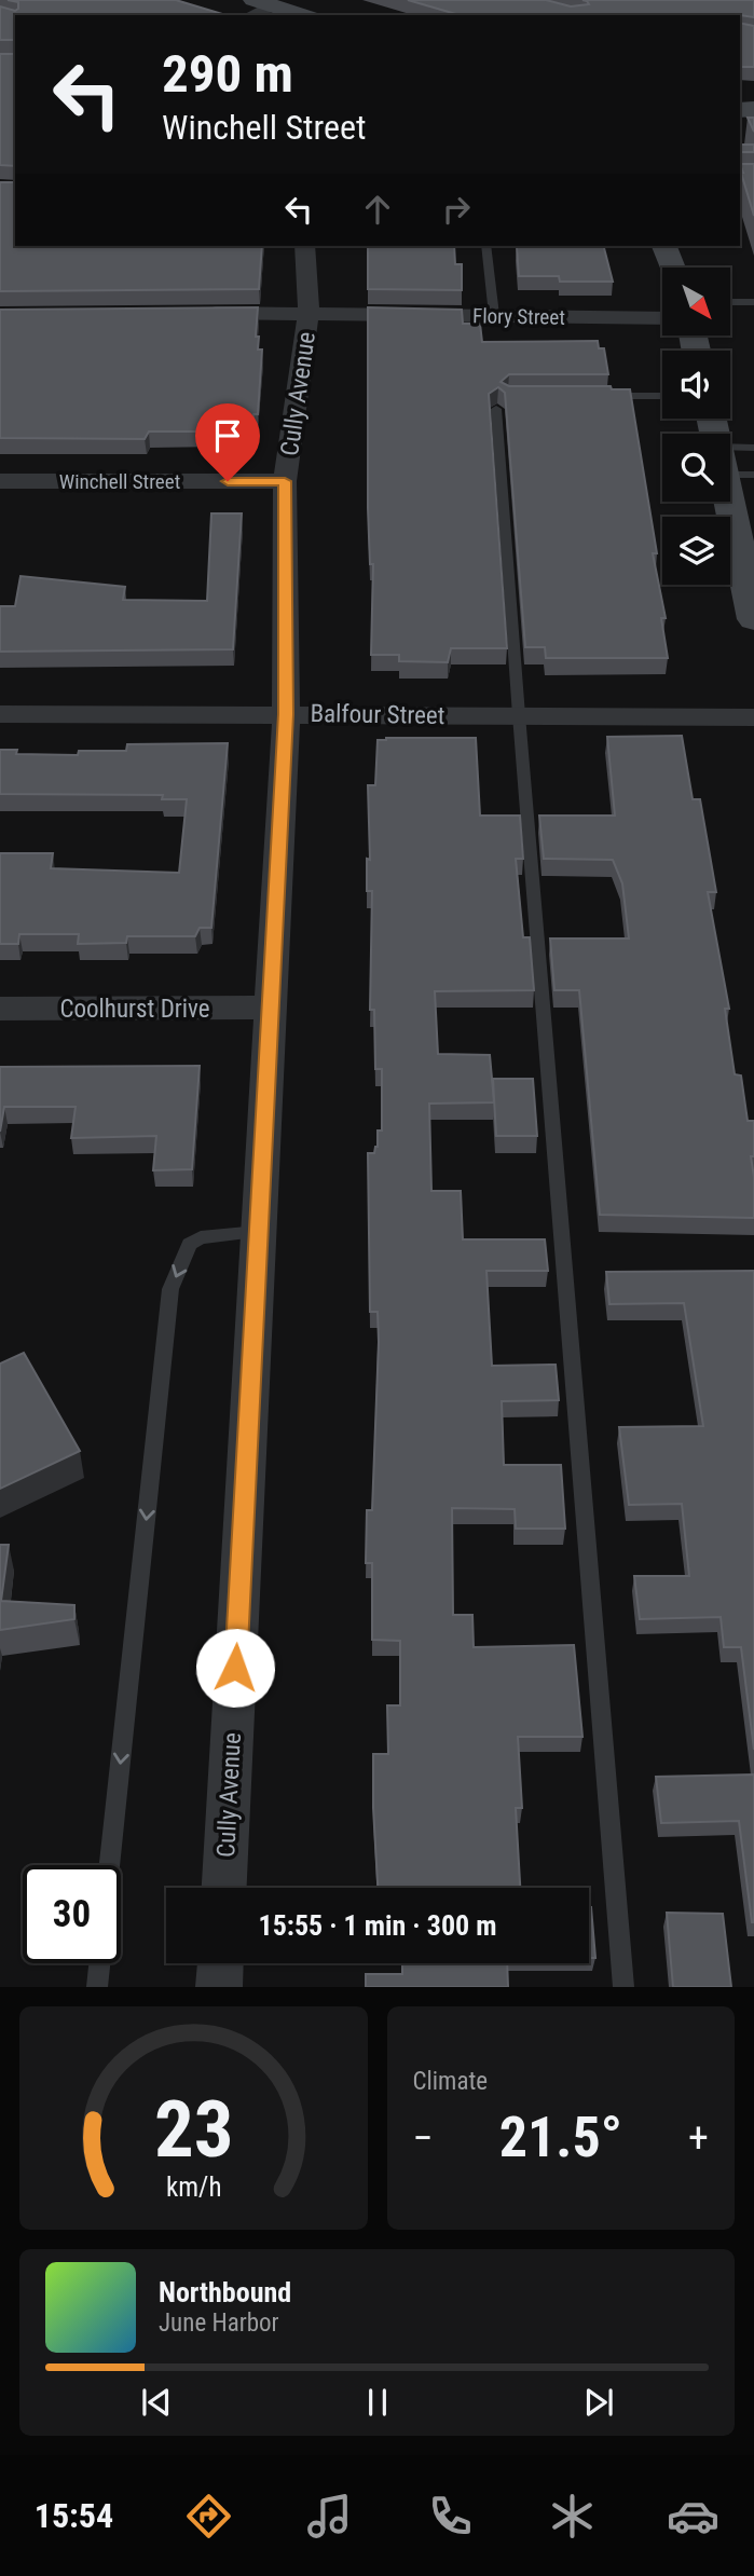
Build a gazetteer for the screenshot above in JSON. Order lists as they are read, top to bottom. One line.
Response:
{"streets":{"street":["Flory Street","Cully Avenue","Winchell Street","Balfour Street","Coolhurst Drive"]},"crossings":[["Flory Street","Cully Avenue"],["Cully Avenue","Winchell Street"],["Cully Avenue","Balfour Street"],["Cully Avenue","Coolhurst Drive"]],"north":"bottom right","page":{"turn":["290 m","Winchell Street"],"limit":"30","trip":"15:55 · 1 min · 300 m","tile":"Climate","heat":["−","21.5°","+"],"song":["Northbound","June Harbor"],"tabs":"15:54","gauge":["23","km/h"]}}
